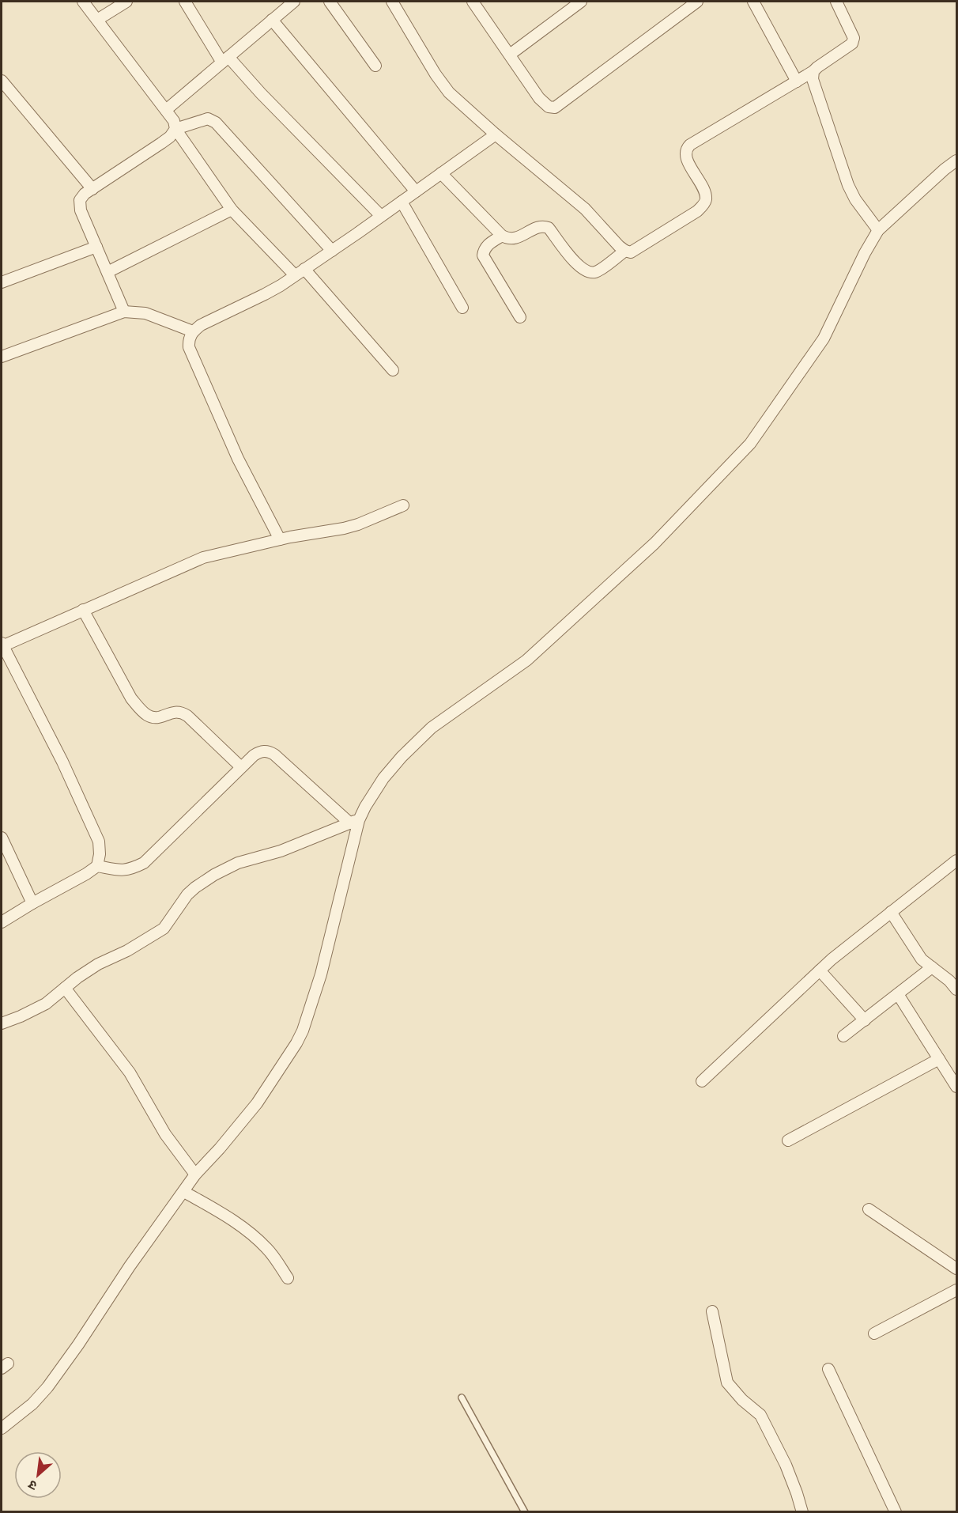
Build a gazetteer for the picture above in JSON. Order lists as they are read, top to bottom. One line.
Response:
{"north":"bottom left"}
